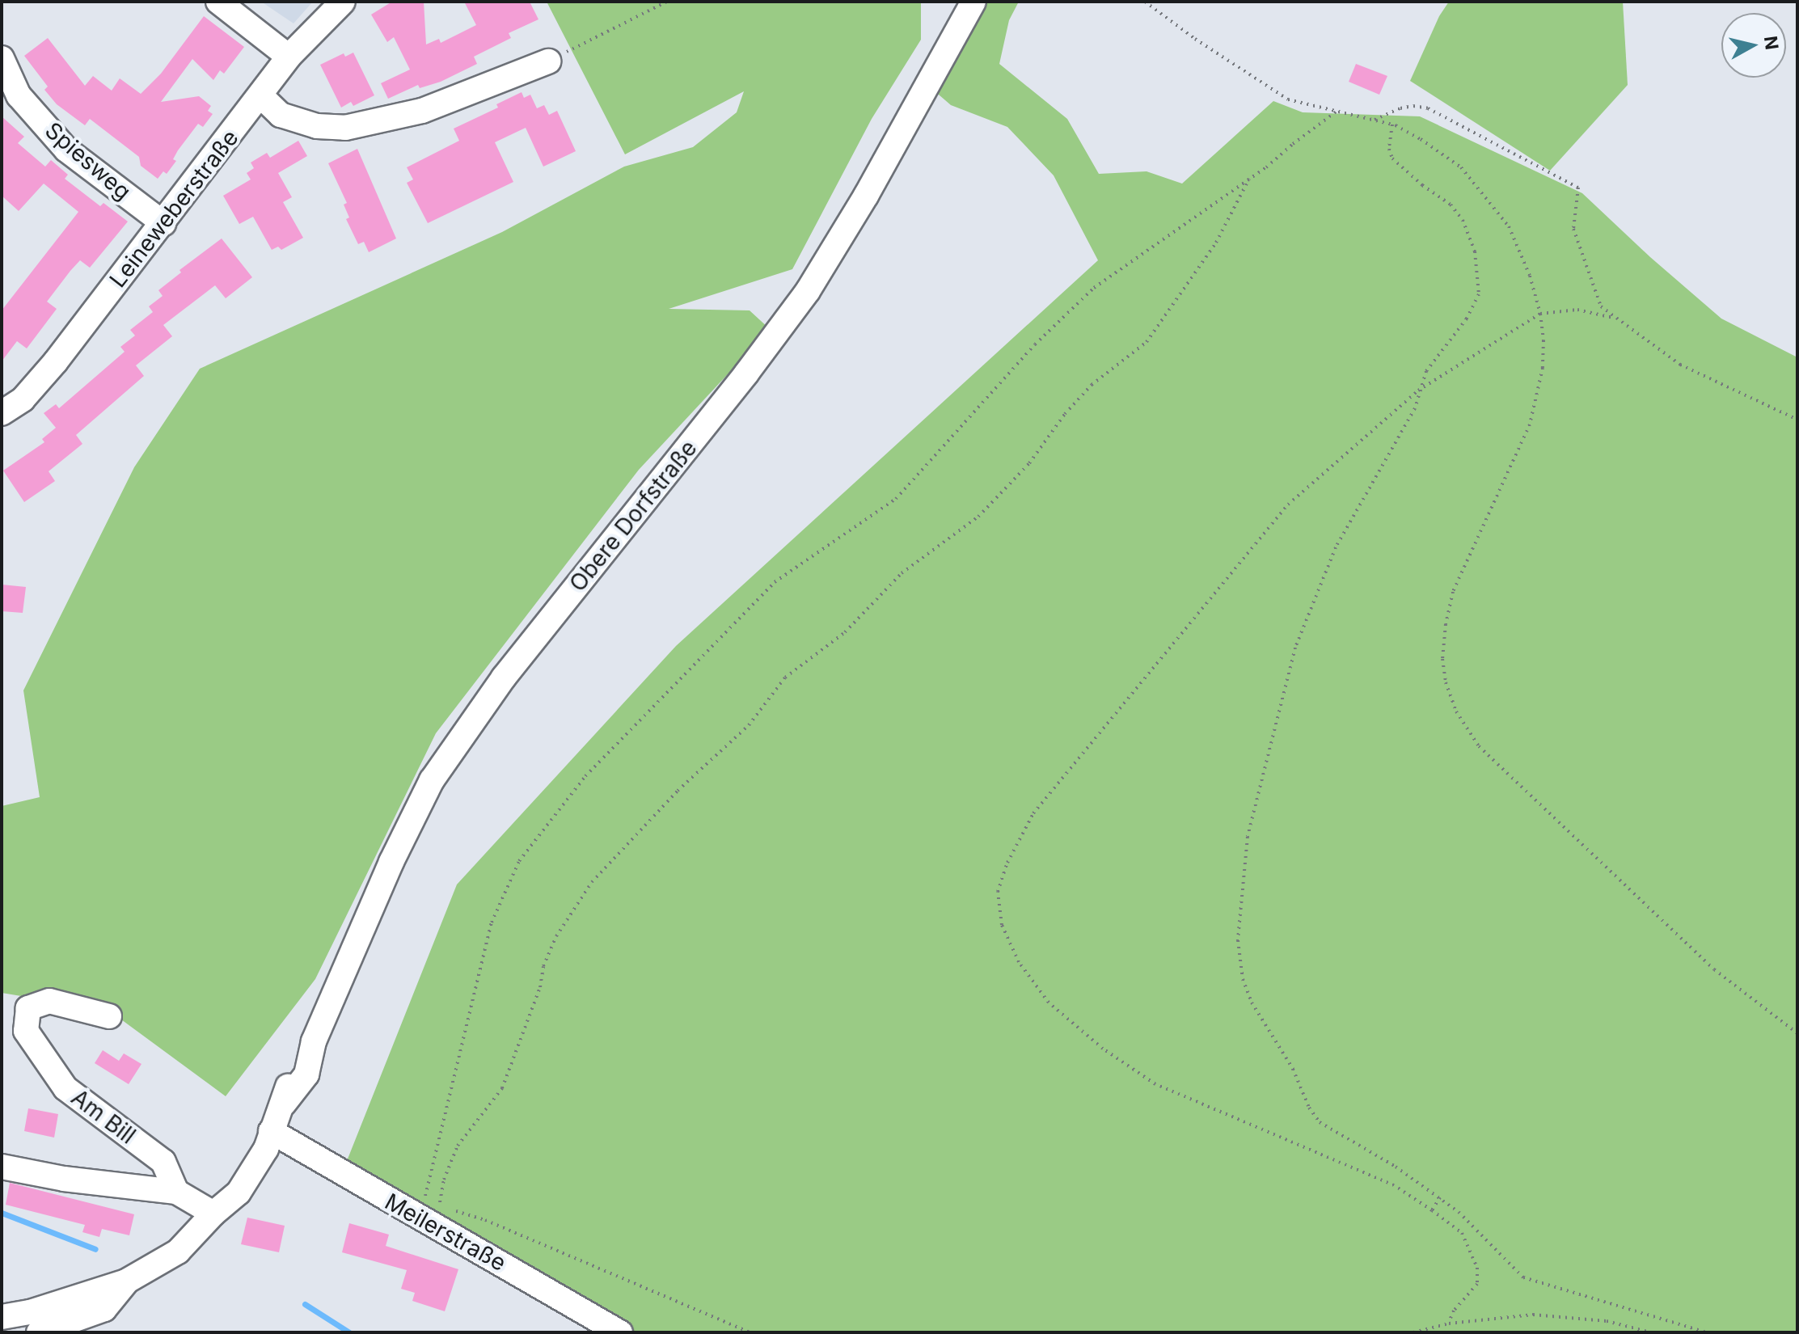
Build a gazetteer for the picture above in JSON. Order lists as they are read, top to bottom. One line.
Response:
{"streets":{"street":["Spiesweg","Leineweberstraße","Obere Dorfstraße","Am Bill","Meilerstraße"]},"crossings":[["Spiesweg","Leineweberstraße"],["Obere Dorfstraße","Meilerstraße"]],"north":"right"}
